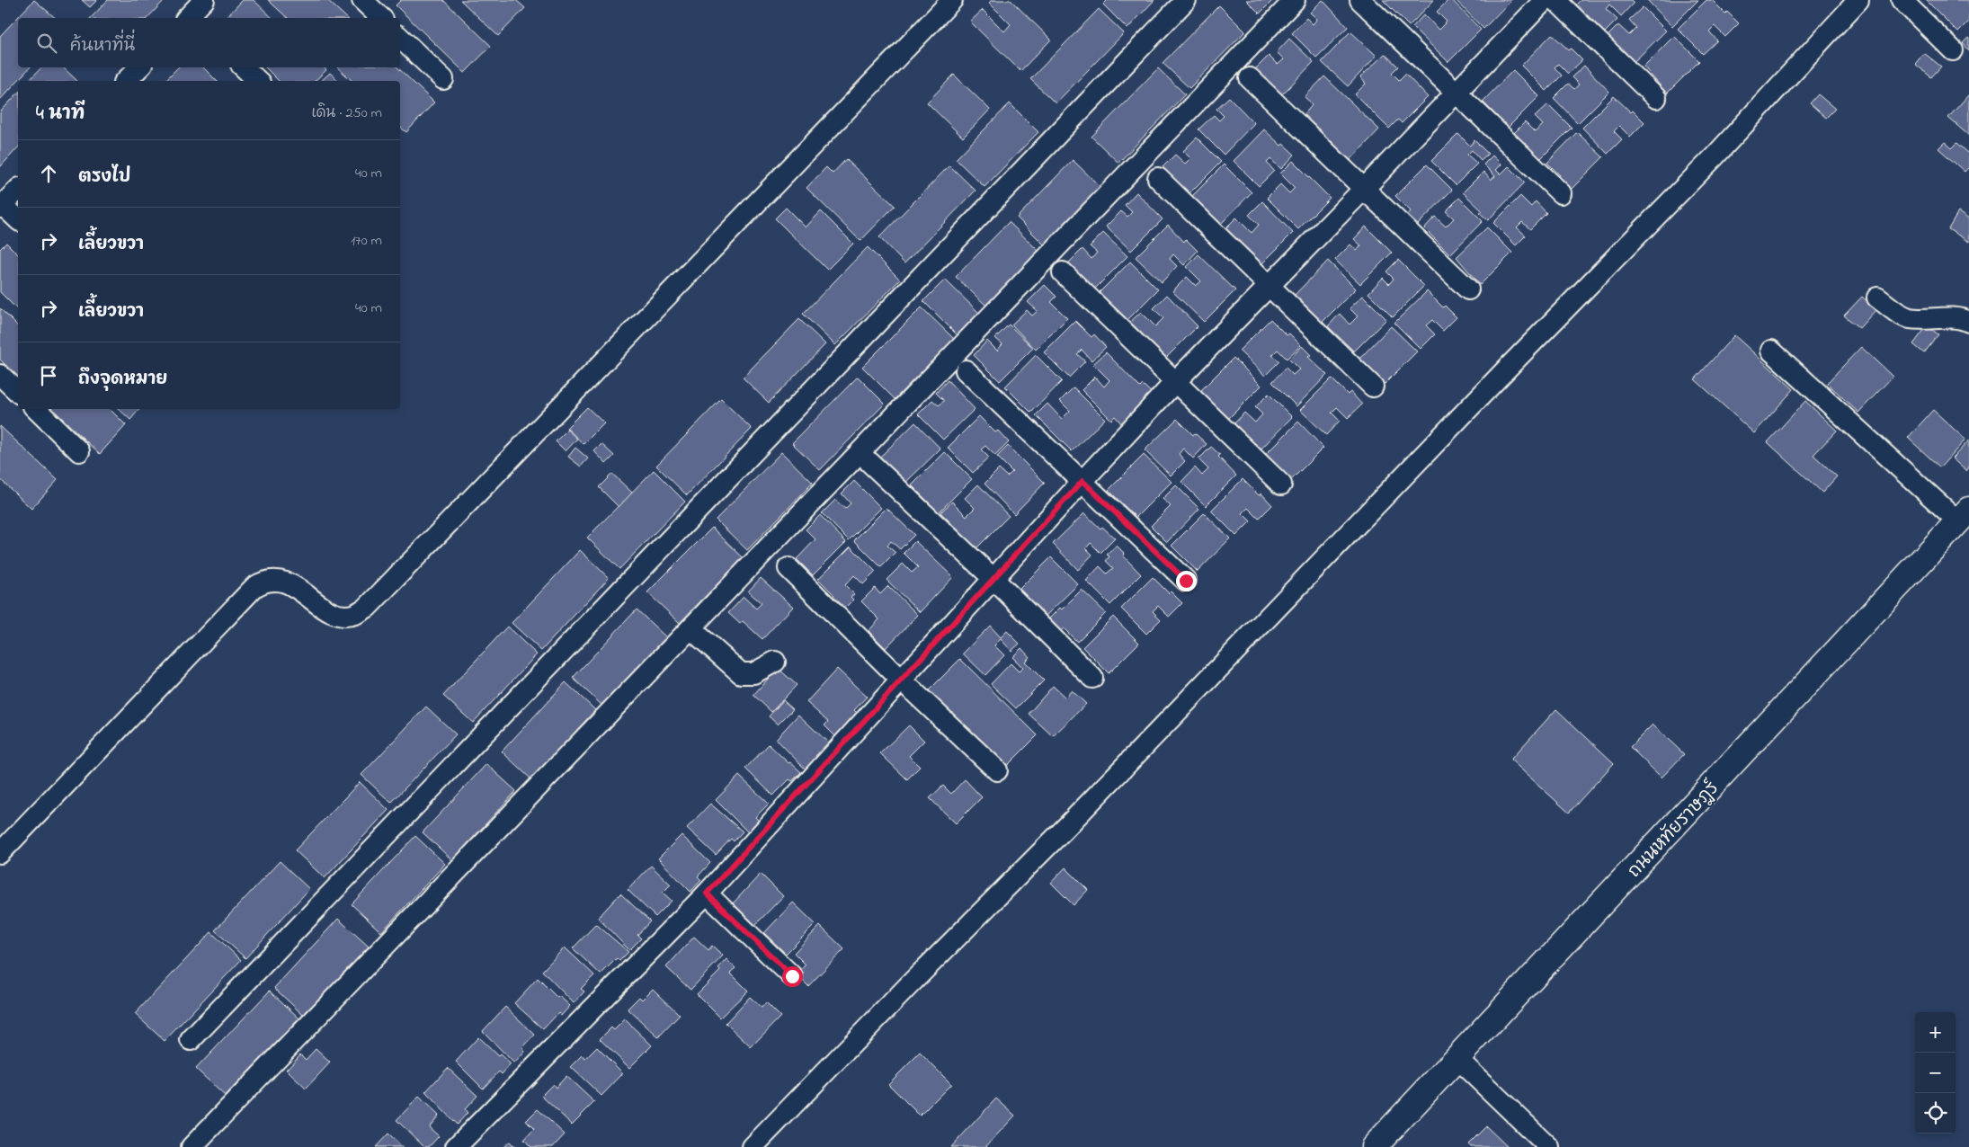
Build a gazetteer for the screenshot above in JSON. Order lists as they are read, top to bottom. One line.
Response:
{"streets":{"main road":["ถนนหทัยราษฎร์"]},"page":{"search":"ค้นหาที่นี่","heading":["4 นาที","เดิน · 250 m"],"list":[["ตรงไป","40 m"],["เลี้ยวขวา","170 m"],["เลี้ยวขวา","40 m"],"ถึงจุดหมาย"],"map_buttons":["+","−"]}}
